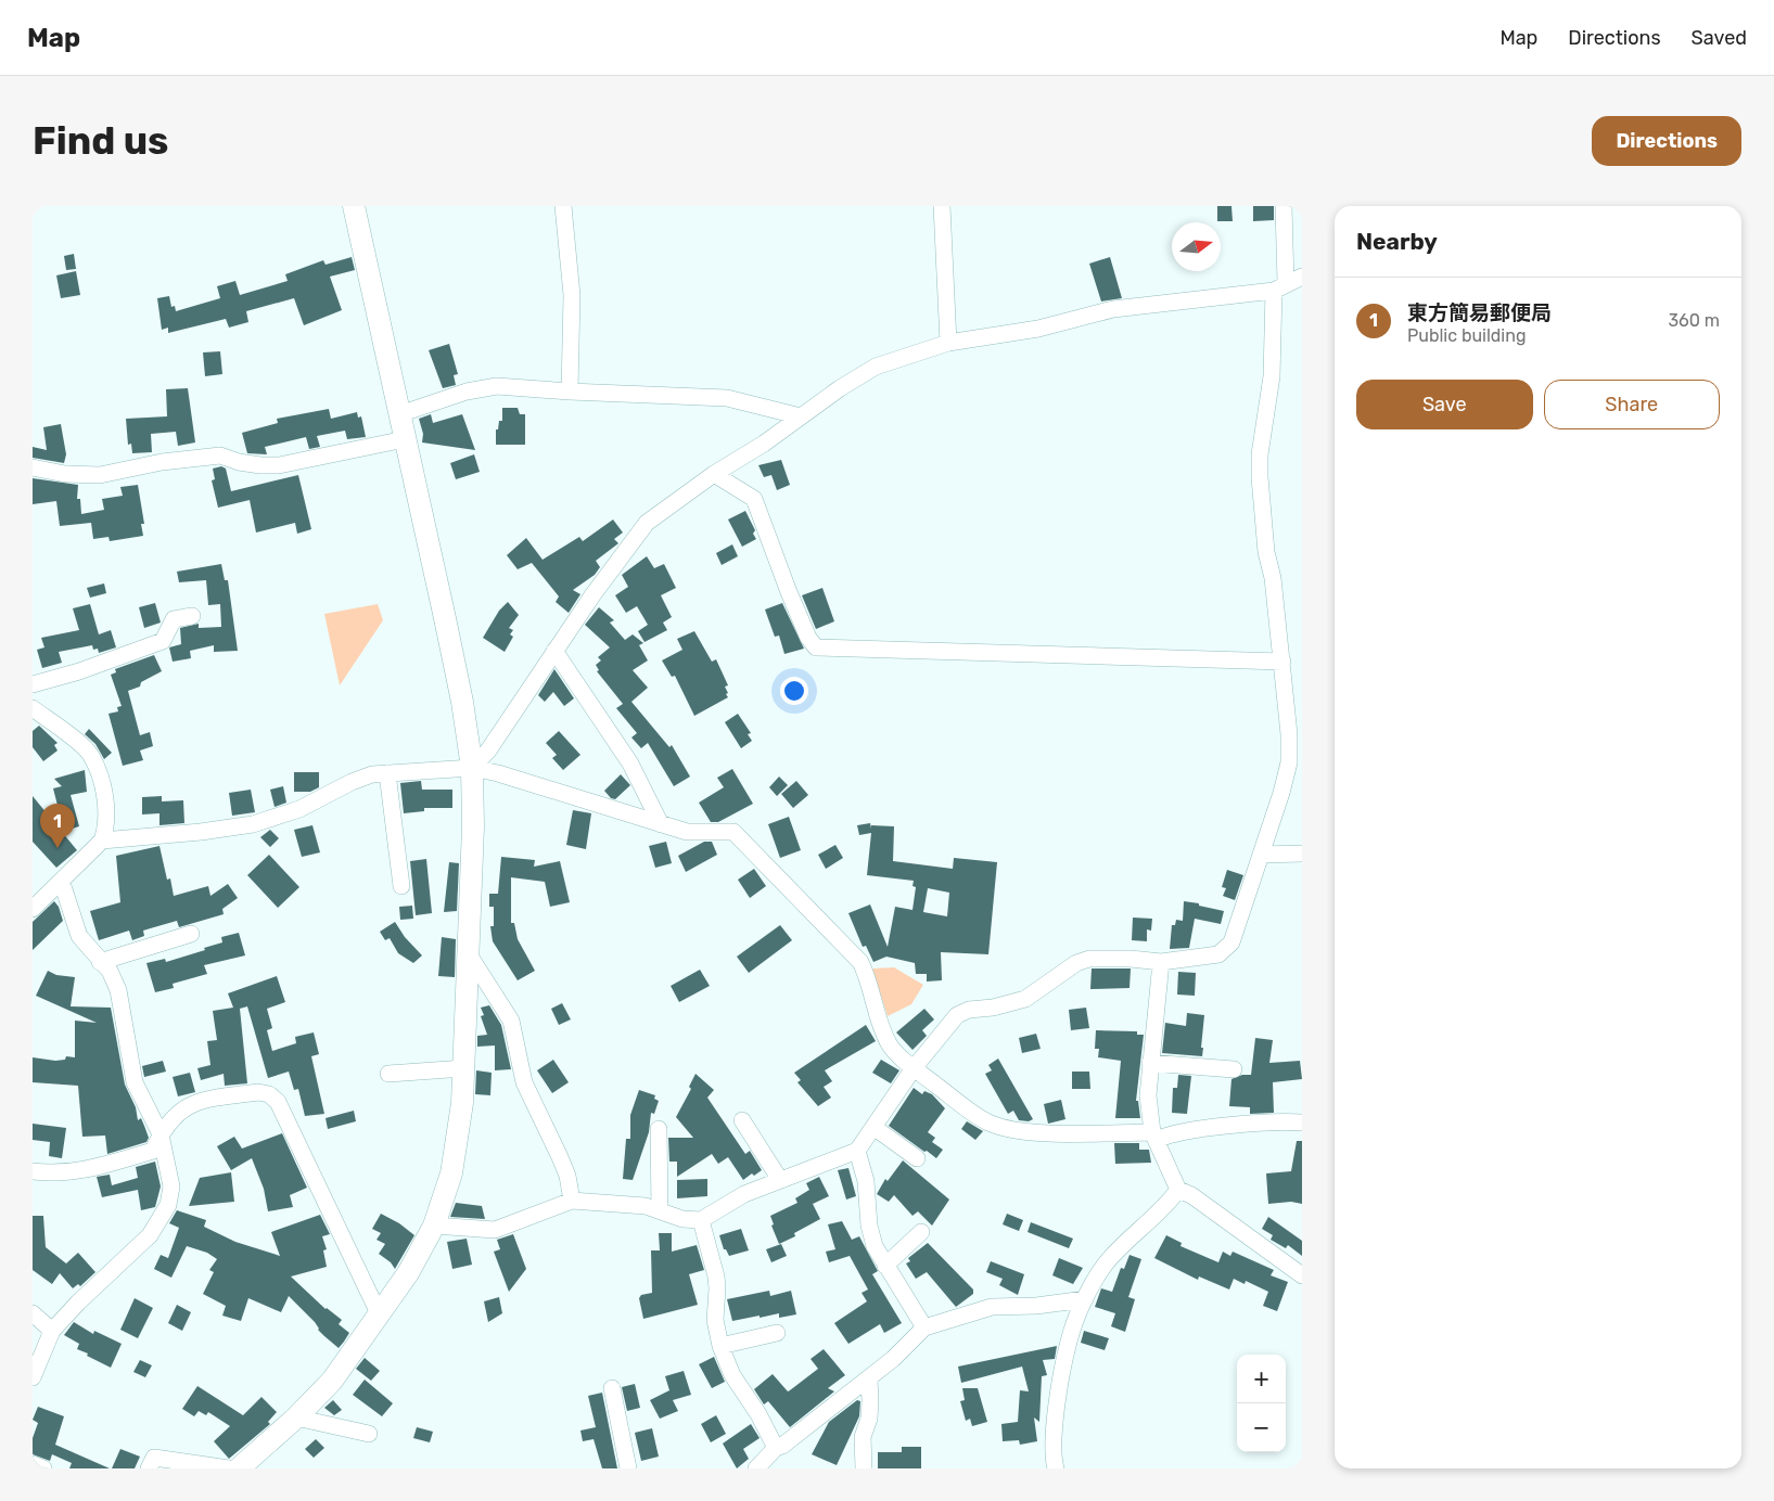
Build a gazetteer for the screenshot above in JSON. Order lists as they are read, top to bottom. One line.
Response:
{"north":"right","page":{"header":"Map","nav":["Map","Directions","Saved"],"buttons":["Directions",["Save","Share"]],"title":"Find us","heading":"Nearby","list":[{"mark":"1","name":"東方簡易郵便局","note":"Public building","value":"360 m"}],"pins":"1","map_buttons":["+","−"]}}
